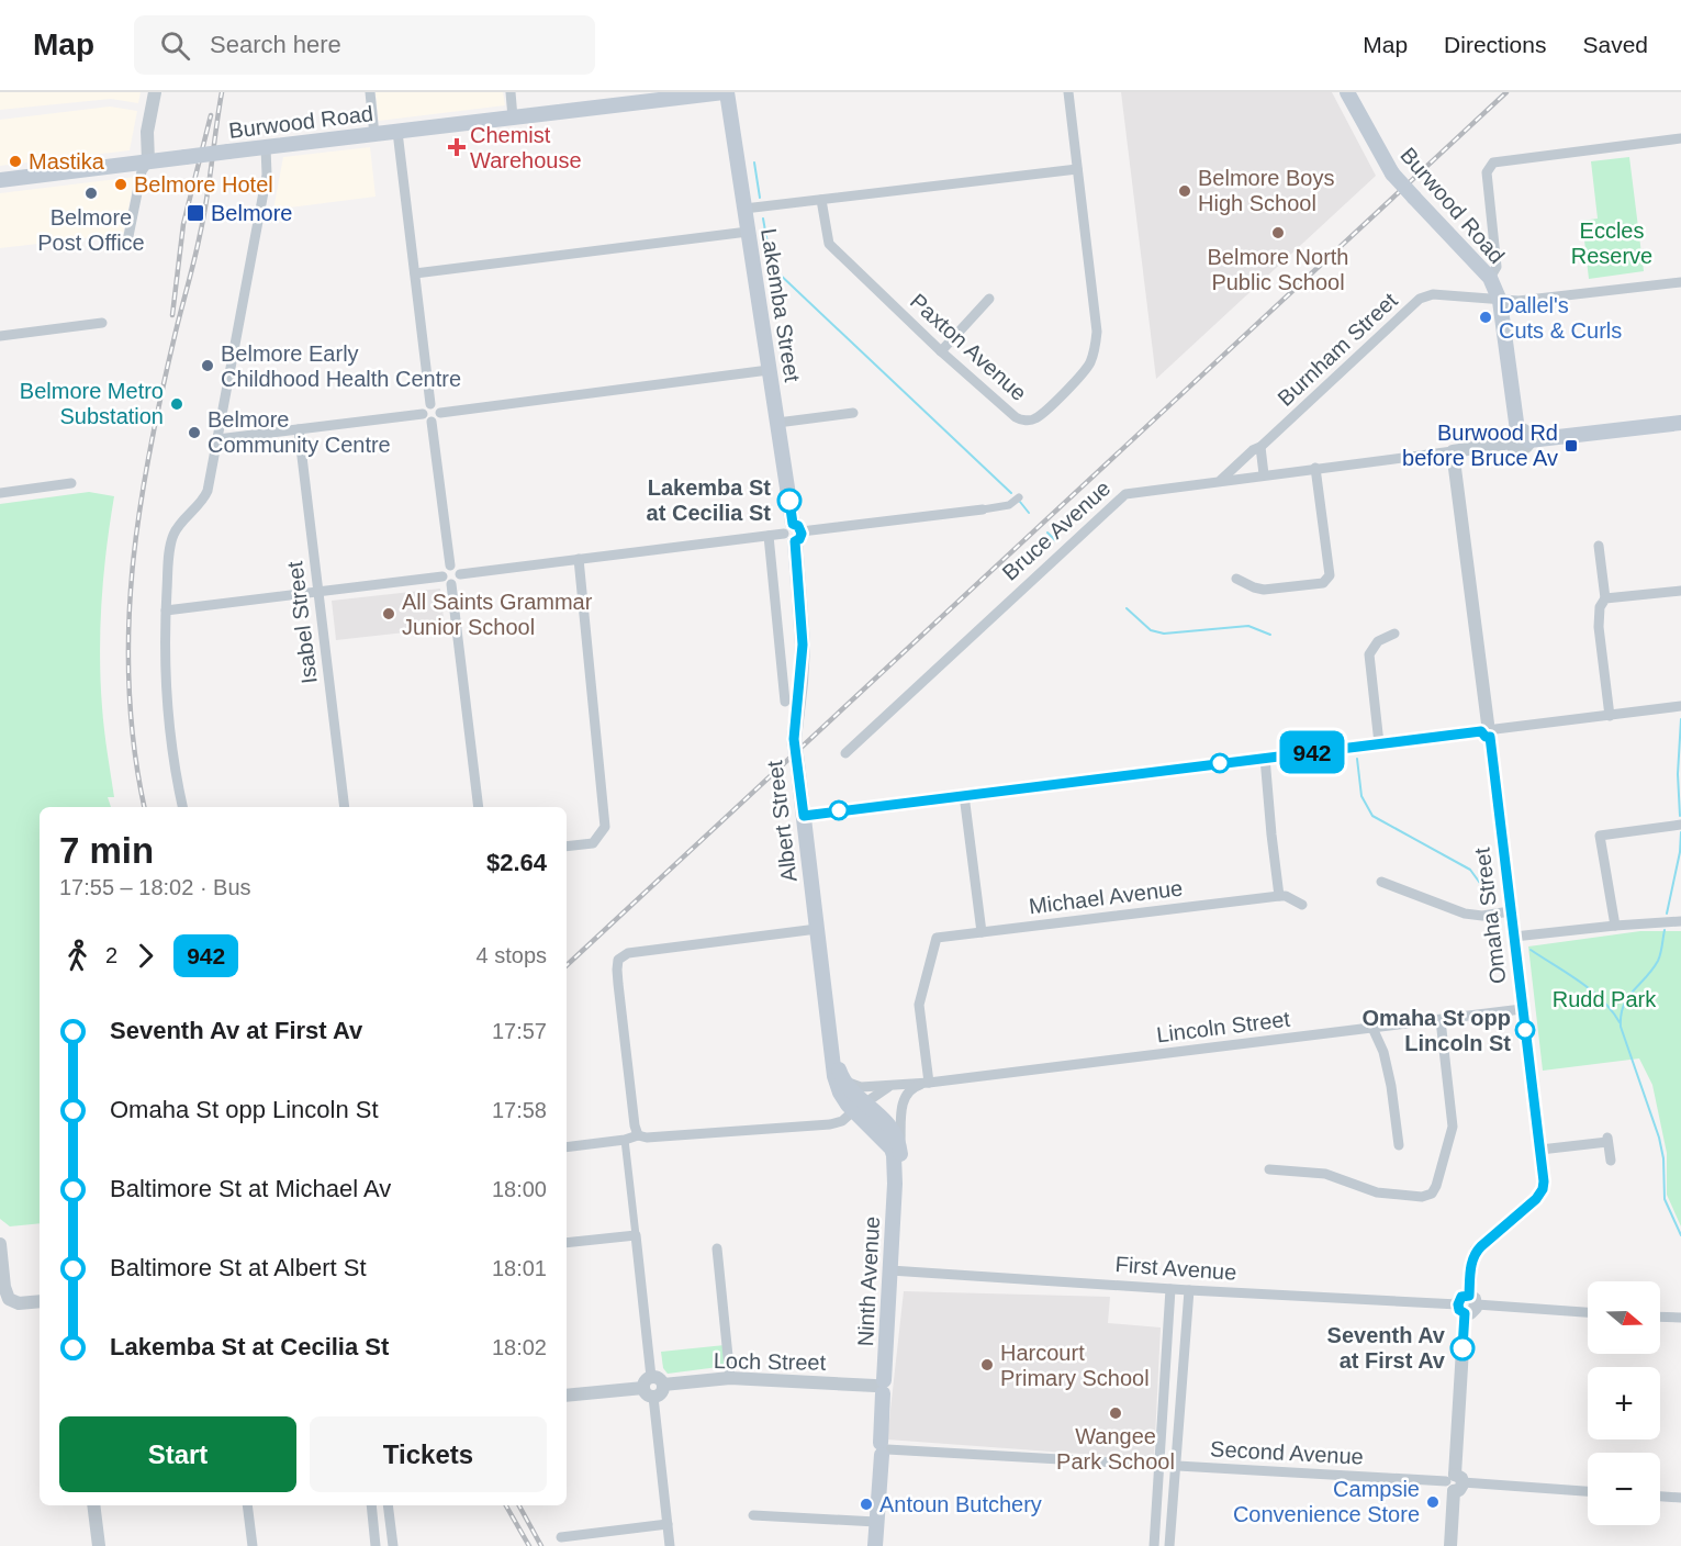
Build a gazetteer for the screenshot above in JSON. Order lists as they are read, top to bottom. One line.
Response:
{"streets":{"main road":["Burwood Road","Lakemba Street","Albert Street","Ninth Avenue"],"street":["Paxton Avenue","Burnham Street","Bruce Avenue","Isabel Street","Michael Avenue","Omaha Street","Lincoln Street","First Avenue","Loch Street","Second Avenue"]},"crossings":[["Burwood Road","Lakemba Street"],["Burwood Road","Burnham Street"],["Burwood Road","Bruce Avenue"],["Lakemba Street","Albert Street"],["Burnham Street","Bruce Avenue"],["Bruce Avenue","Omaha Street"],["Albert Street","Lincoln Street"],["Albert Street","Ninth Avenue"],["Michael Avenue","Lincoln Street"],["Omaha Street","Lincoln Street"],["First Avenue","Ninth Avenue"],["Ninth Avenue","Loch Street"],["Ninth Avenue","Second Avenue"]],"parks":["Eccles Reserve","Rudd Park"],"places":{"health":["Chemist Warehouse"],"other":["Mastika","Belmore Hotel","Belmore Boys High School","Belmore Post Office","Belmore North Public School","Dallel's Cuts & Curls","Belmore Early Childhood Health Centre","Belmore Metro Substation","Belmore Community Centre","Lakemba St at Cecilia St","All Saints Grammar Junior School","Omaha St opp Lincoln St","Seventh Av at First Av","Harcourt Primary School","Wangee Park School","Campsie Convenience Store","Antoun Butchery"],"transit":["Belmore","Burwood Rd before Bruce Av"]},"lines":["bus line 942"],"north":"right","page":{"header":"Map","search":"Search here","nav":["Map","Directions","Saved"],"on_map":"942","heading":["7 min","17:55 – 18:02 · Bus","$2.64"],"legs":["2","942","4 stops"],"list":[{"name":"Seventh Av at First Av","value":"17:57"},{"name":"Omaha St opp Lincoln St","value":"17:58"},{"name":"Baltimore St at Michael Av","value":"18:00"},{"name":"Baltimore St at Albert St","value":"18:01"},{"name":"Lakemba St at Cecilia St","value":"18:02"}],"map_buttons":["+","−"],"buttons":["Start","Tickets"]}}
